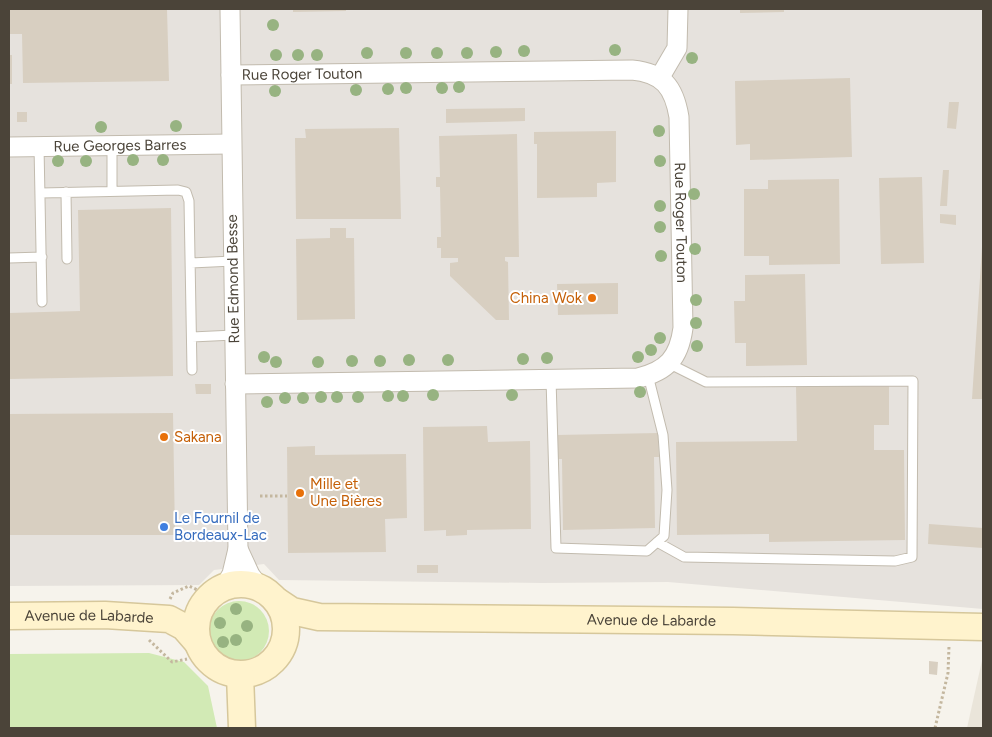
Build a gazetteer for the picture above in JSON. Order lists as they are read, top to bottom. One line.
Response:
{"streets":{"main road":["Avenue de Labarde"],"street":["Rue Roger Touton","Rue Georges Barres","Rue Edmond Besse"]},"crossings":[["Rue Roger Touton","Rue Edmond Besse"],["Rue Georges Barres","Rue Edmond Besse"],["Rue Edmond Besse","Avenue de Labarde"]],"places":["China Wok","Sakana","Mille et Une Bières","Le Fournil de Bordeaux-Lac"]}
